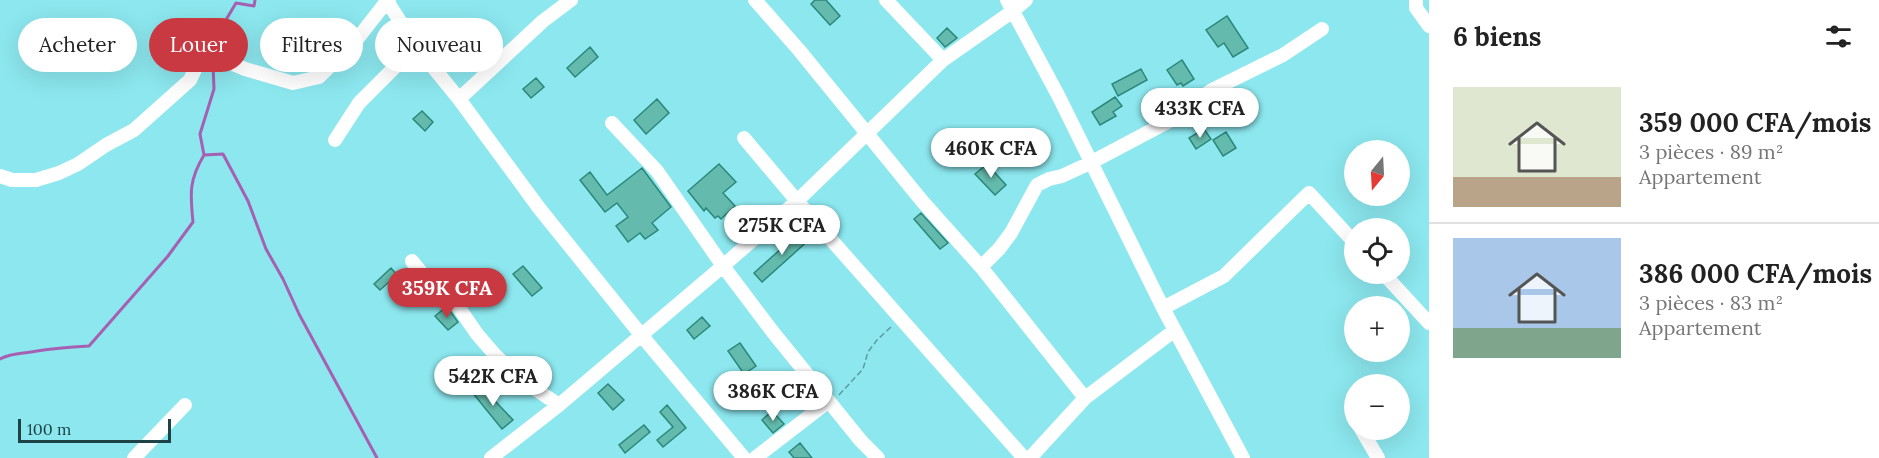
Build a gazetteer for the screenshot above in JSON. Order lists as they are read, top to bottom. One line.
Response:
{"scale_bar":"100 m","north":"bottom","page":{"heading":"6 biens","chip":["Acheter","Louer","Filtres","Nouveau"],"list":[{"name":"359 000 CFA/mois","note":"3 pièces · 89 m² · Appartement"},{"name":"386 000 CFA/mois","note":"3 pièces · 83 m² · Appartement"}],"price":["433K CFA","460K CFA","275K CFA","359K CFA","542K CFA","386K CFA"],"map_buttons":["+","−"],"scale":"100 m"}}
